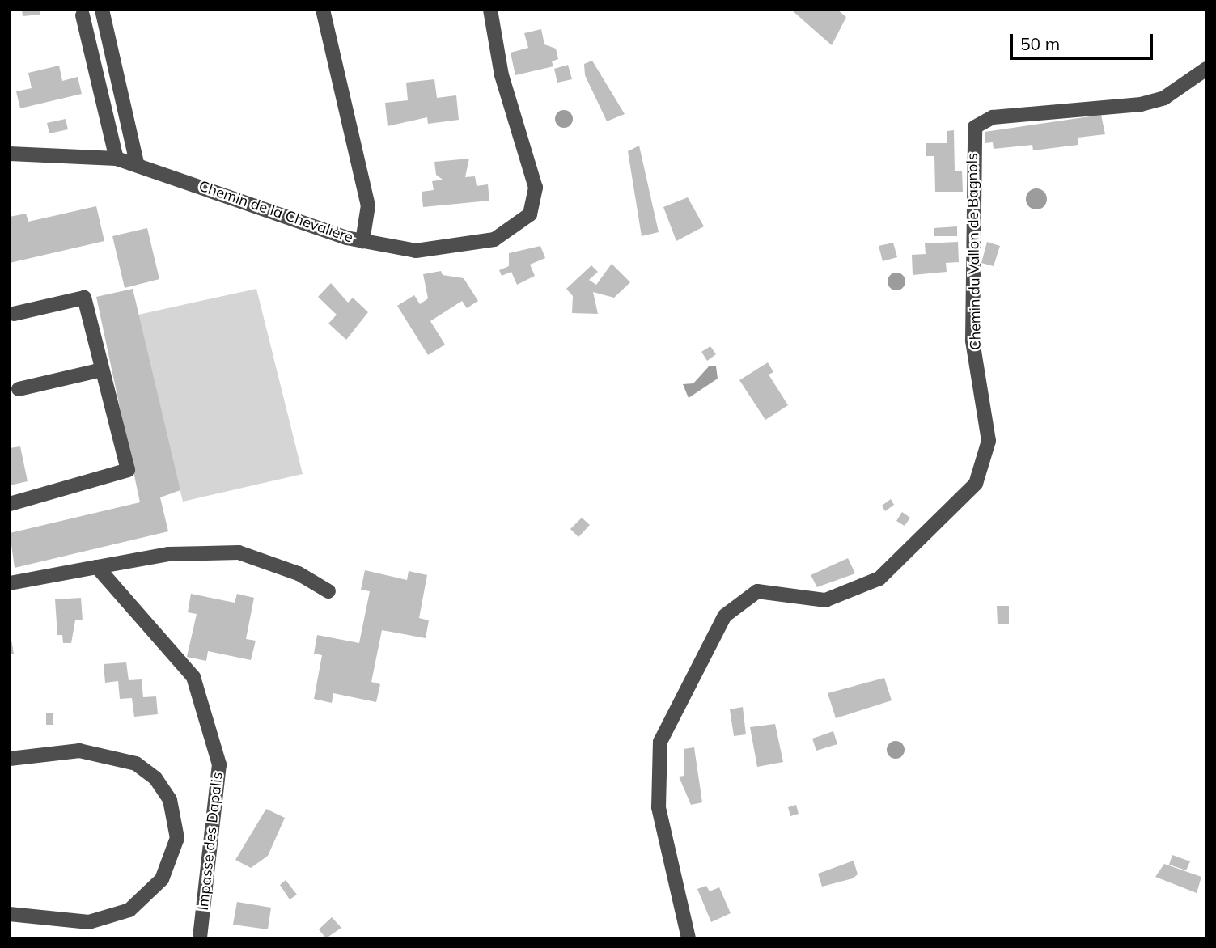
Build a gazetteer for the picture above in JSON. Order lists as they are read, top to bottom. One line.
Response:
{"streets":{"street":["Chemin de la Chevalière","Chemin du Vallon de Bagnols","Impasse des Dapalis"]},"scale_bar":"50 m"}
